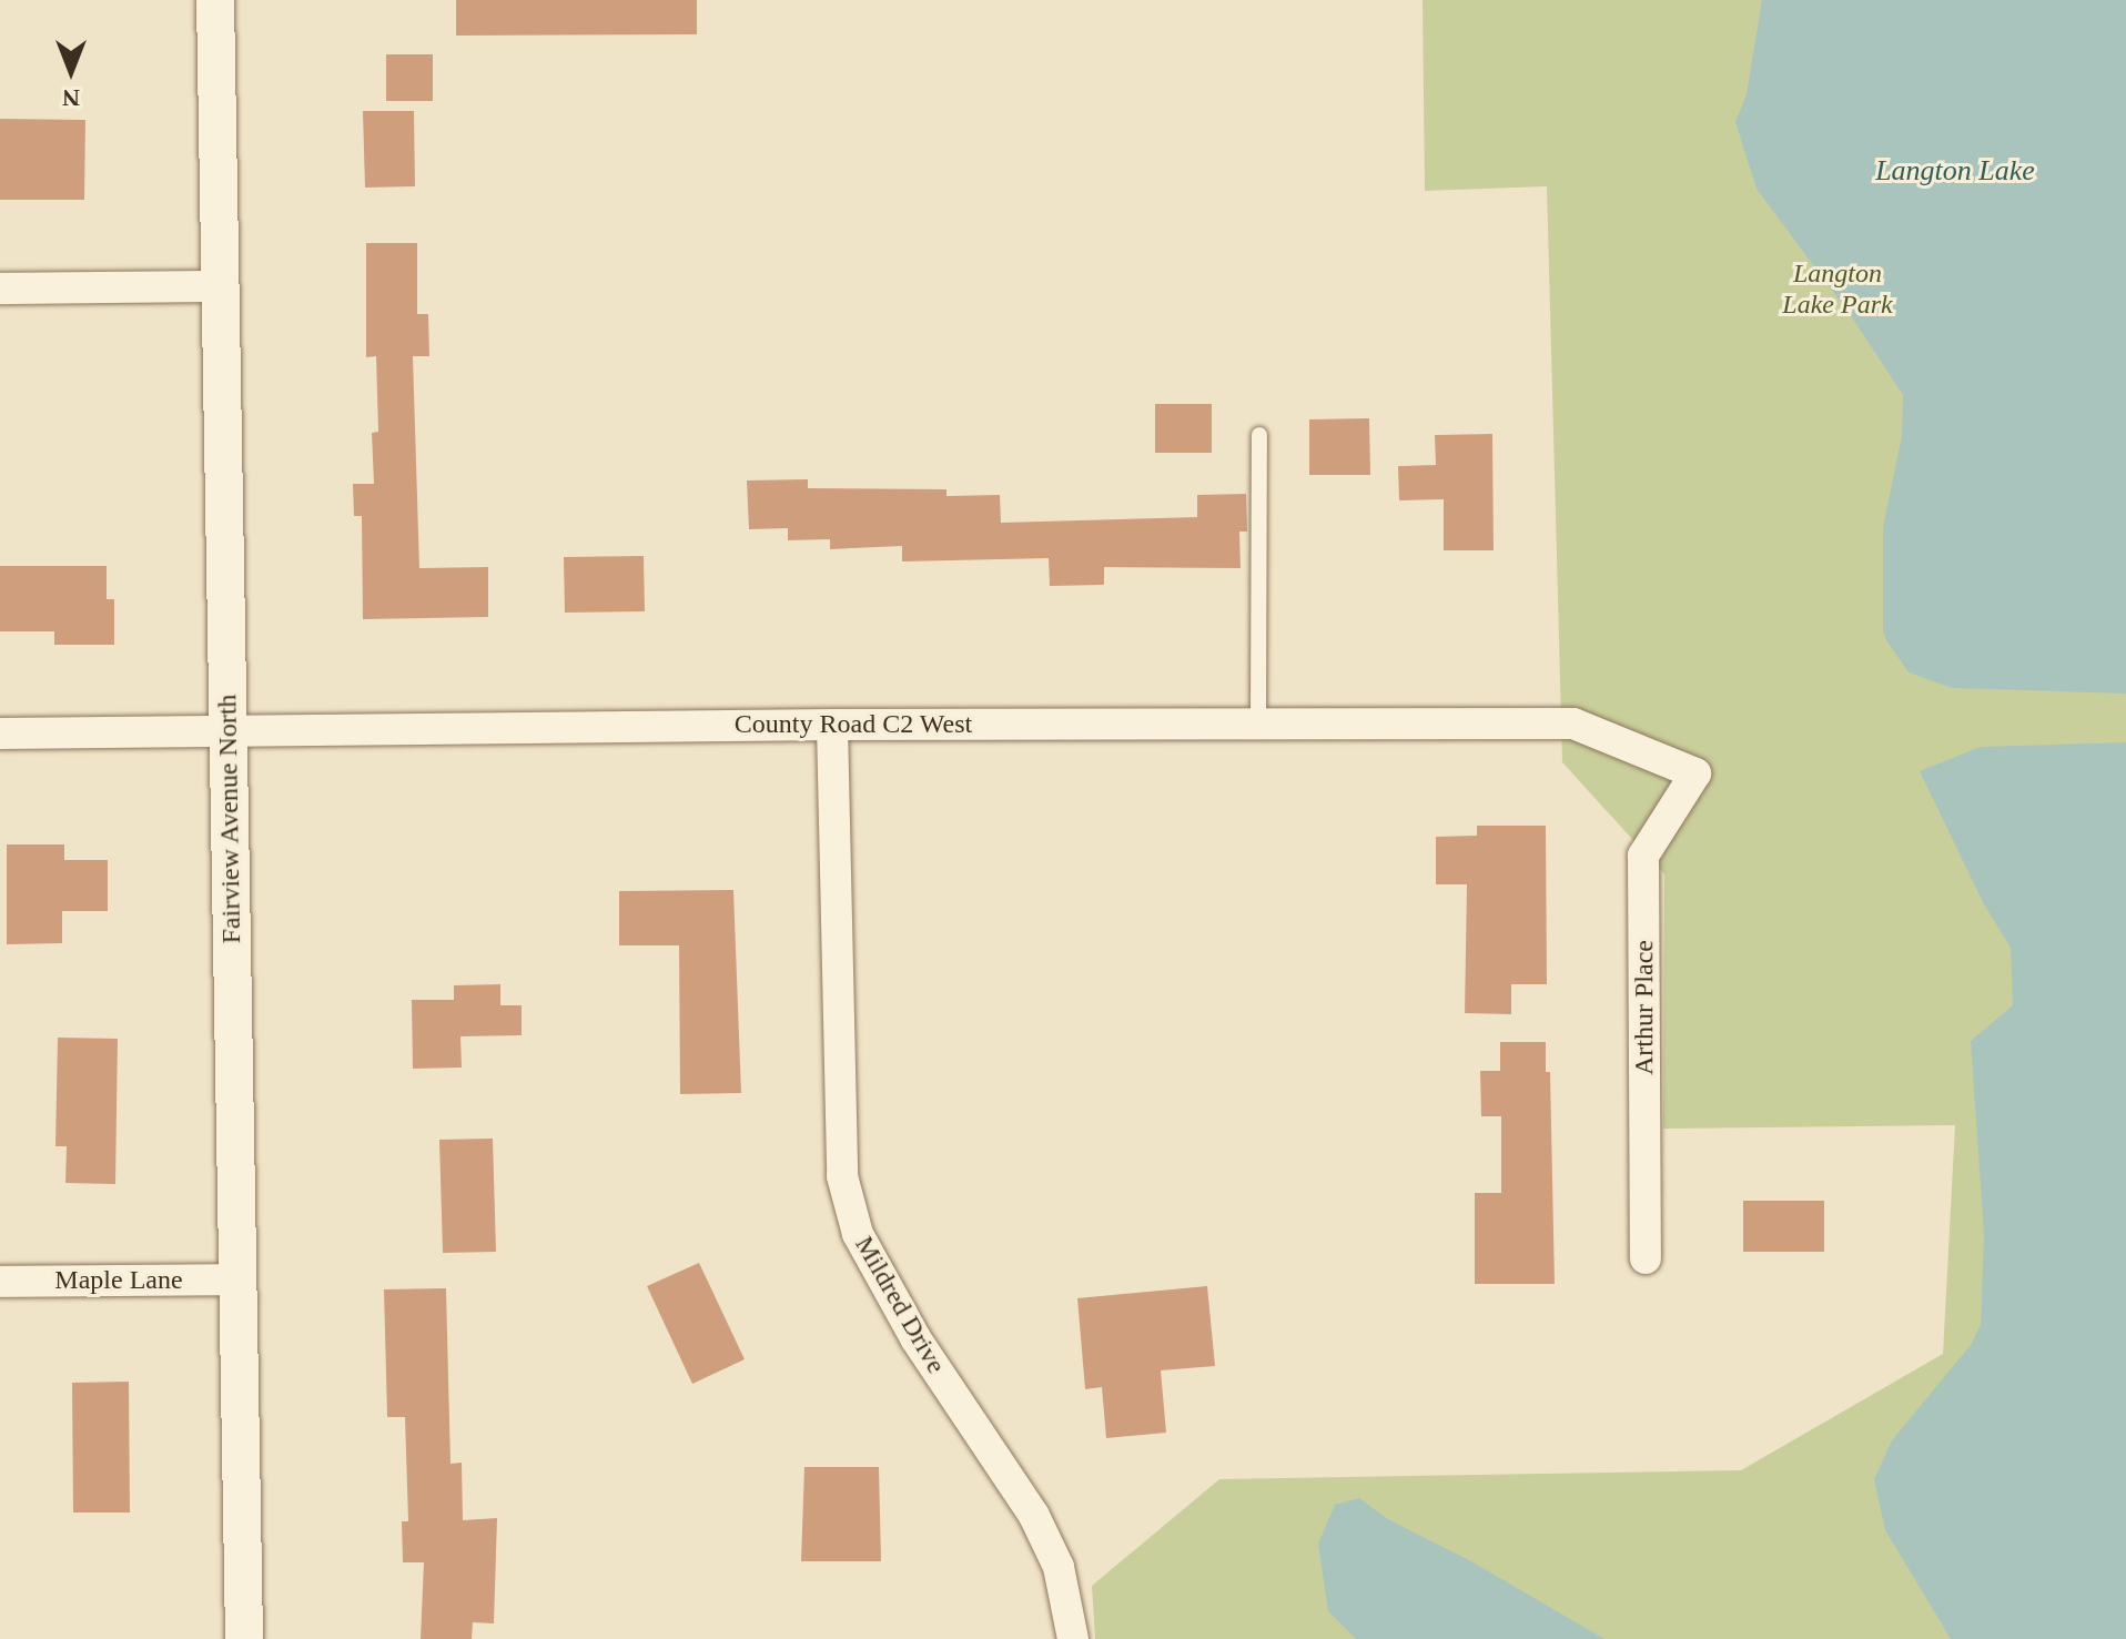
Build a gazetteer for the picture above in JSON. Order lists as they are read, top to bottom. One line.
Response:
{"streets":{"street":["County Road C2 West","Fairview Avenue North","Arthur Place","Maple Lane","Mildred Drive"]},"crossings":[["County Road C2 West","Fairview Avenue North"],["County Road C2 West","Arthur Place"],["County Road C2 West","Mildred Drive"],["Fairview Avenue North","Maple Lane"]],"water":["Langton Lake"],"parks":["Langton Lake Park"],"north":"bottom"}
